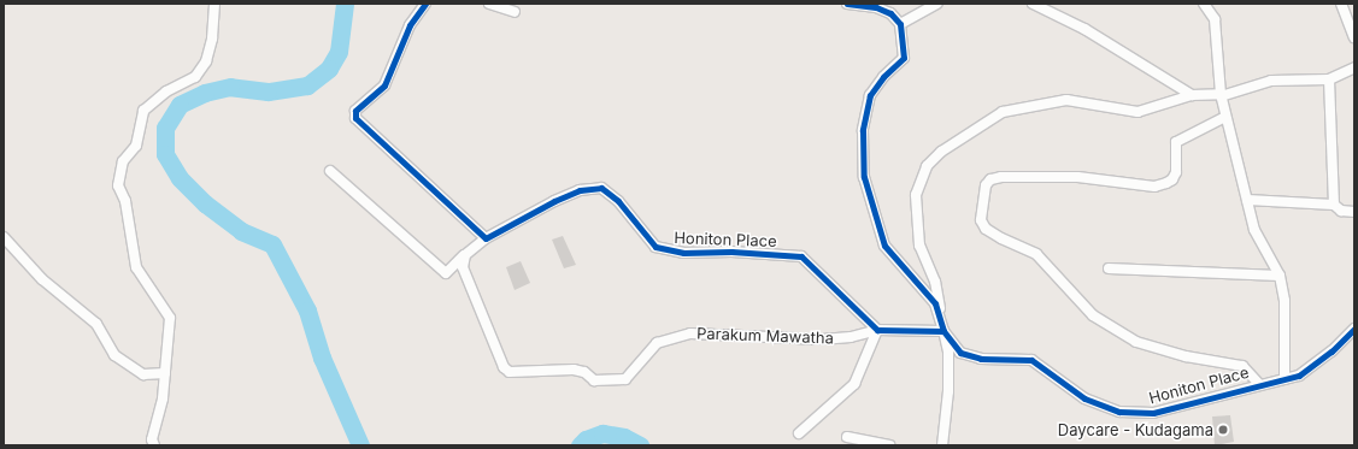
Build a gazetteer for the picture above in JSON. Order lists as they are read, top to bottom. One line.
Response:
{"streets":{"street":["Honiton Place","Parakum Mawatha"]},"crossings":[["Honiton Place","Parakum Mawatha"]],"places":["Daycare - Kudagama"]}
